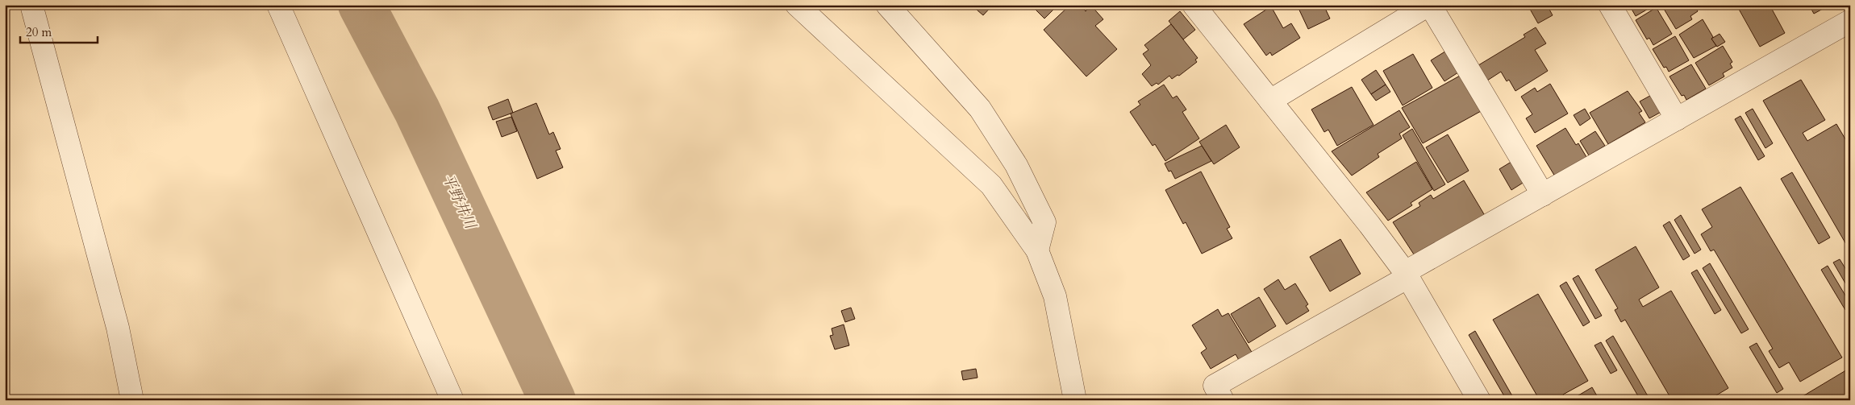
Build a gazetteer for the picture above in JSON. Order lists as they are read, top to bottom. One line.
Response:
{"water":["平野井川"],"scale_bar":"20 m"}
